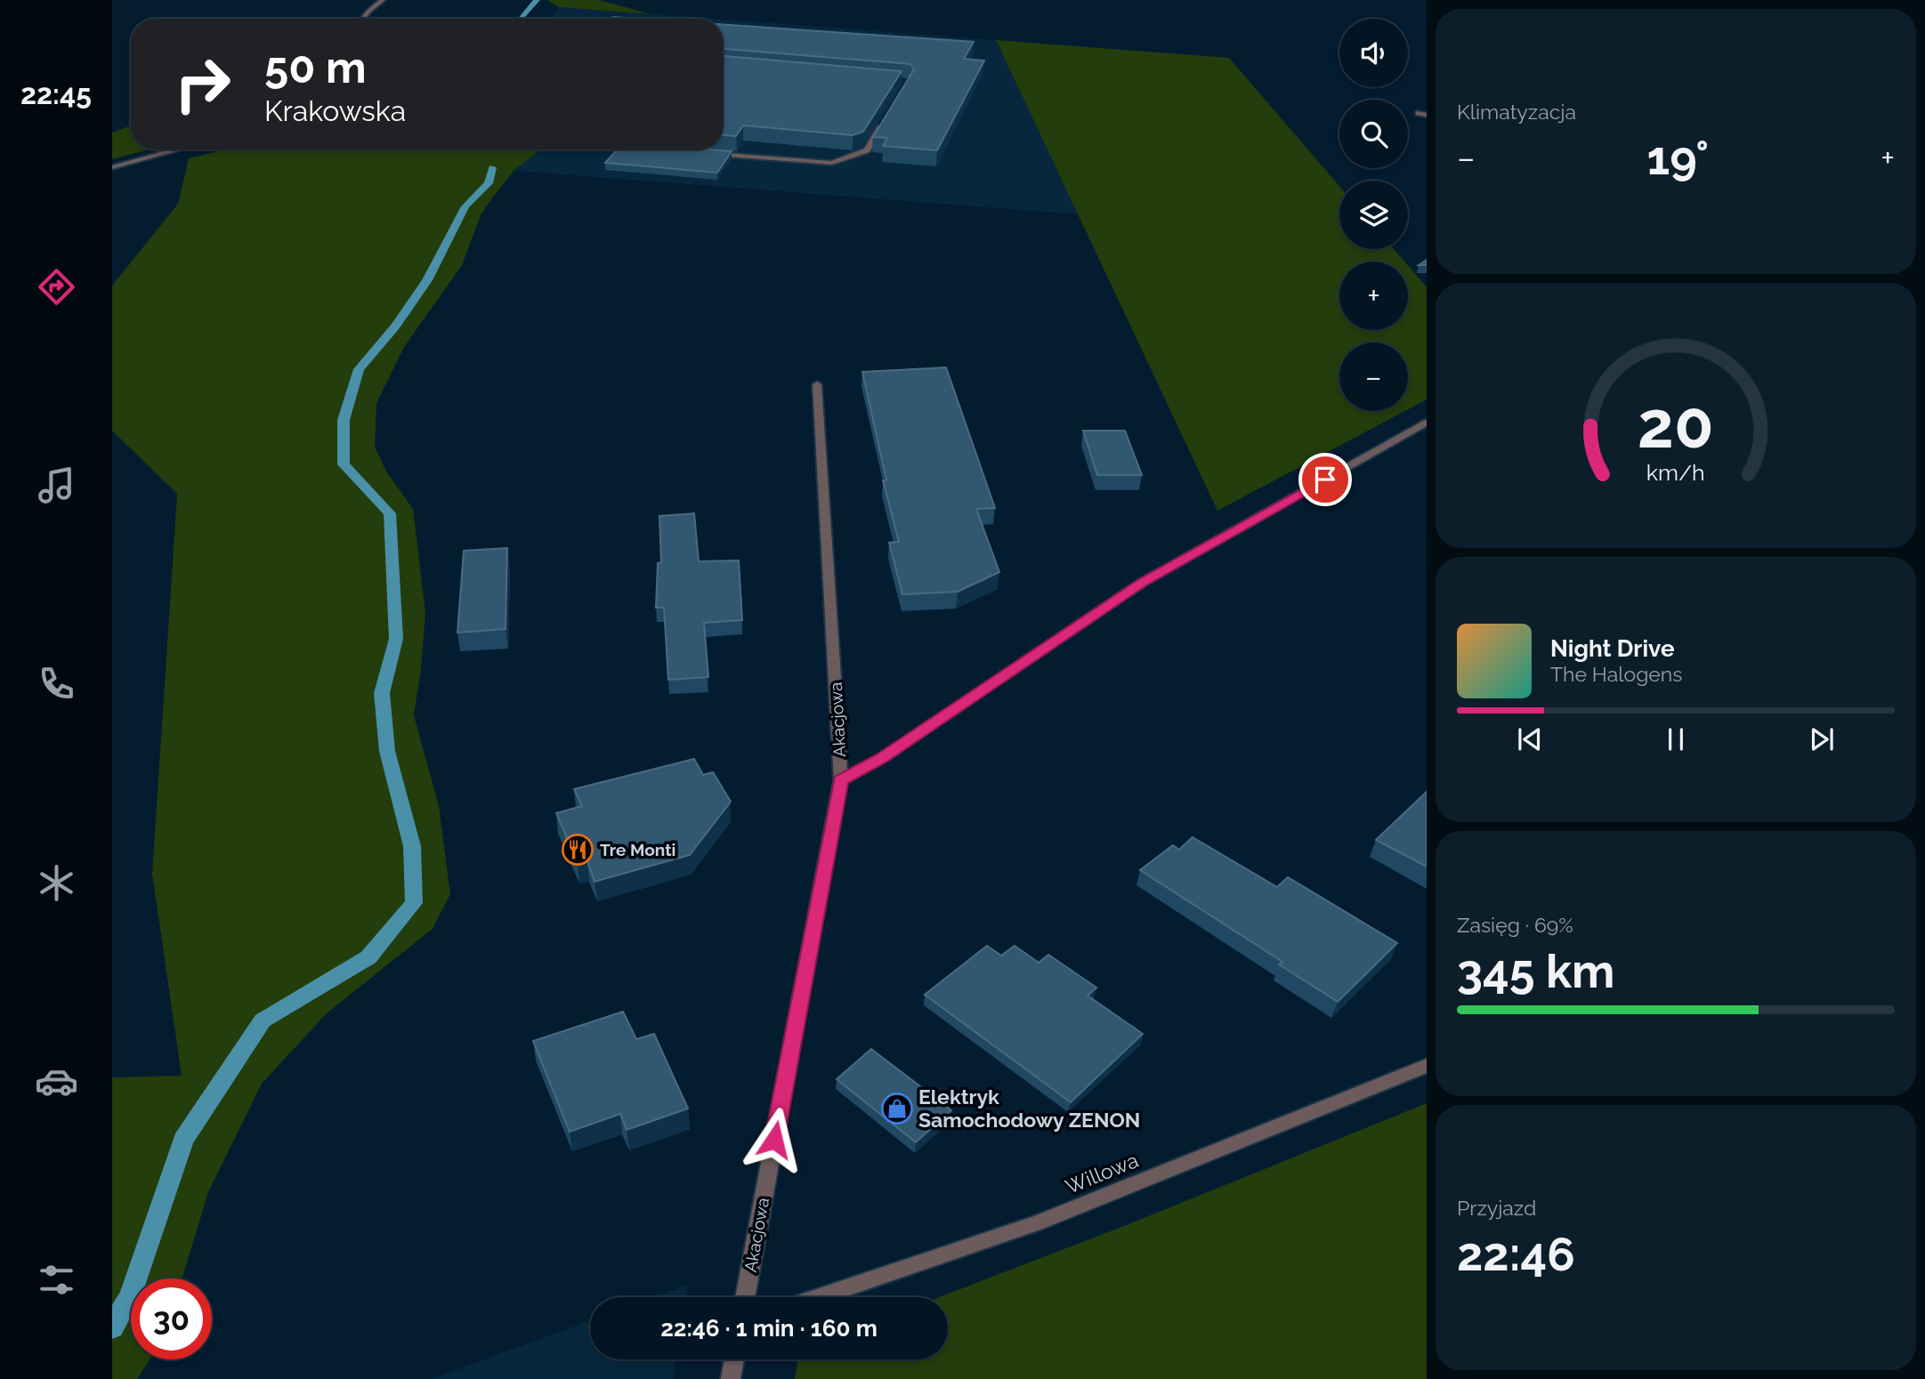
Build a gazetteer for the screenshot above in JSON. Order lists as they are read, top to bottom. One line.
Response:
{"streets":{"street":["Akacjowa","Willowa"]},"places":{"restaurant":["Tre Monti"],"shop":["Elektryk Samochodowy ZENON"]},"page":{"tabs":"22:45","tile":["Klimatyzacja",["Zasięg · 69%","345 km"],["Przyjazd","22:46"]],"map_buttons":["+","−"],"turn":["50 m","Krakowska"],"heat":["−","19°","+"],"song":["Night Drive","The Halogens"],"limit":"30","trip":"22:46 · 1 min · 160 m","gauge":["20","km/h"]}}
